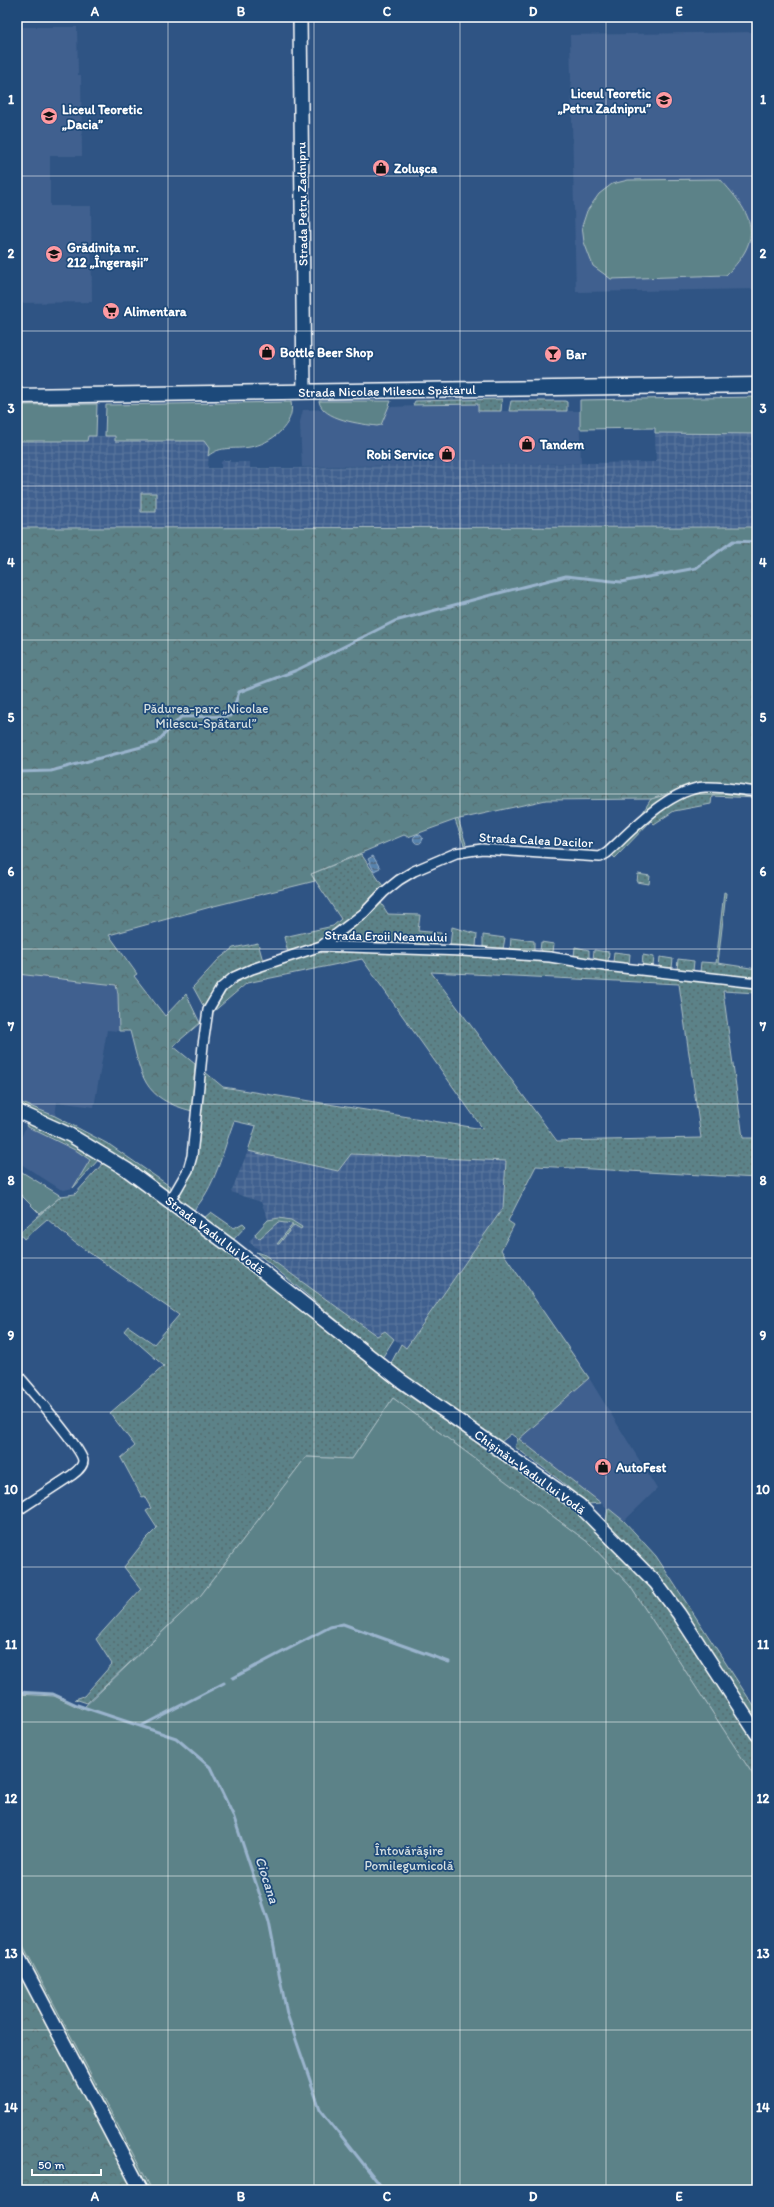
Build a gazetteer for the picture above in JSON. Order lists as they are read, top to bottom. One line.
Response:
{"streets":{"main road":["Strada Petru Zadnipru","Strada Nicolae Milescu Spătarul","Strada Vadul lui Vodă","Chișinău-Vadul lui Vodă"],"street":["Strada Calea Dacilor","Strada Eroii Neamului"]},"crossings":[["Strada Petru Zadnipru","Strada Nicolae Milescu Spătarul"],["Strada Calea Dacilor","Strada Eroii Neamului"],["Strada Eroii Neamului","Strada Vadul lui Vodă"],["Strada Vadul lui Vodă","Chișinău-Vadul lui Vodă"]],"water":["Ciocana"],"parks":["Pădurea-parc „Nicolae Milescu-Spătarul”","Întovărășire Pomilegumicolă"],"places":{"school or university":["Liceul Teoretic „Petru Zadnipru”","Liceul Teoretic „Dacia”","Grădinița nr. 212 „Îngerașii”"],"shop":["Zolușca","Bottle Beer Shop","Tandem","Robi Service","AutoFest"],"supermarket":["Alimentara"],"bar":["Bar"]},"scale_bar":"50 m","grid":{"columns":["A","B","C","D","E"],"rows":["1","2","3","4","5","6","7","8","9","10","11","12","13","14"]}}
